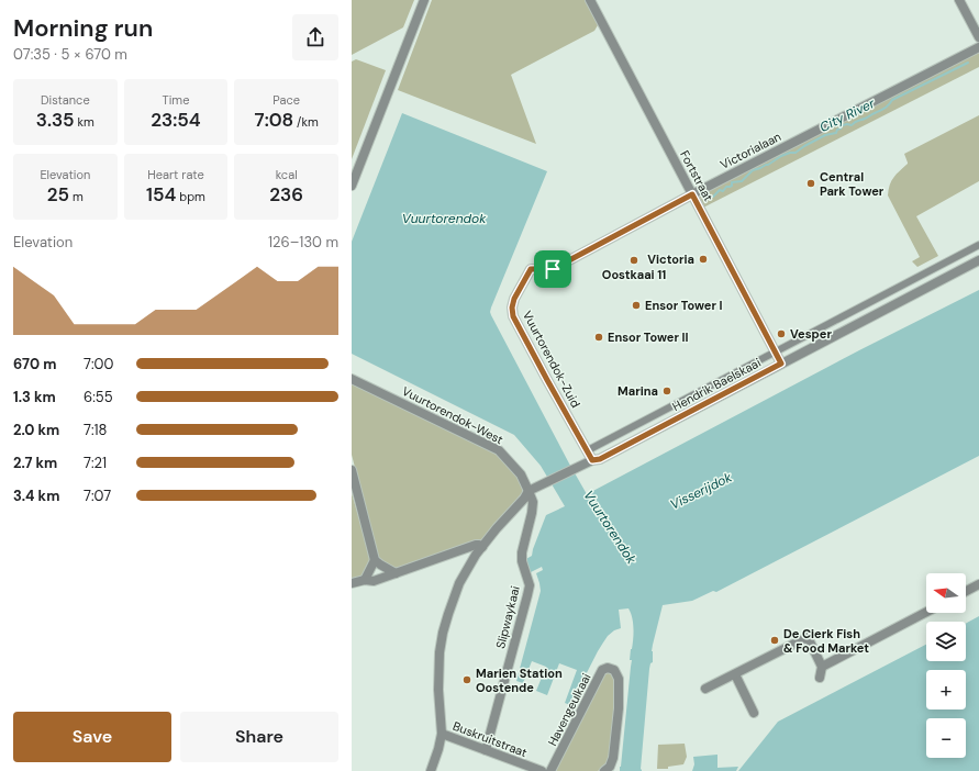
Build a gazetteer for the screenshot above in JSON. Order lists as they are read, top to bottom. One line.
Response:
{"streets":{"street":["Victorialaan","Fortstraat","Vuurtorendok-Zuid","Hendrik Baelskaai","Vuurtorendok-West","Slipwaykaai","Havengeulkaai","Buskruitstraat"]},"crossings":[["Victorialaan","Fortstraat"],["Victorialaan","Vuurtorendok-Zuid"],["Fortstraat","Hendrik Baelskaai"],["Vuurtorendok-Zuid","Hendrik Baelskaai"],["Hendrik Baelskaai","Vuurtorendok-West"],["Hendrik Baelskaai","Slipwaykaai"],["Hendrik Baelskaai","Buskruitstraat"],["Vuurtorendok-West","Slipwaykaai"],["Slipwaykaai","Buskruitstraat"]],"water":["City River","Vuurtorendok","Visserijdok"],"places":["Central Park Tower","Victoria","Oostkaai 11","Ensor Tower I","Vesper","Ensor Tower II","Marina","De Cierk Fish & Food Market","Marien Station Oostende"],"north":"left","page":{"heading":["Morning run","07:35 · 5 × 670 m"],"stats":[["Distance","3.35 km"],["Time","23:54"],["Pace","7:08 /km"],["Elevation","25 m"],["Heart rate","154 bpm"],["kcal","236"]],"chart":["Elevation","126–130 m"],"list":[{"name":"670 m","note":"7:00"},{"name":"1.3 km","note":"6:55"},{"name":"2.0 km","note":"7:18"},{"name":"2.7 km","note":"7:21"},{"name":"3.4 km","note":"7:07"}],"map_buttons":["+","−"],"buttons":["Save","Share"]}}
